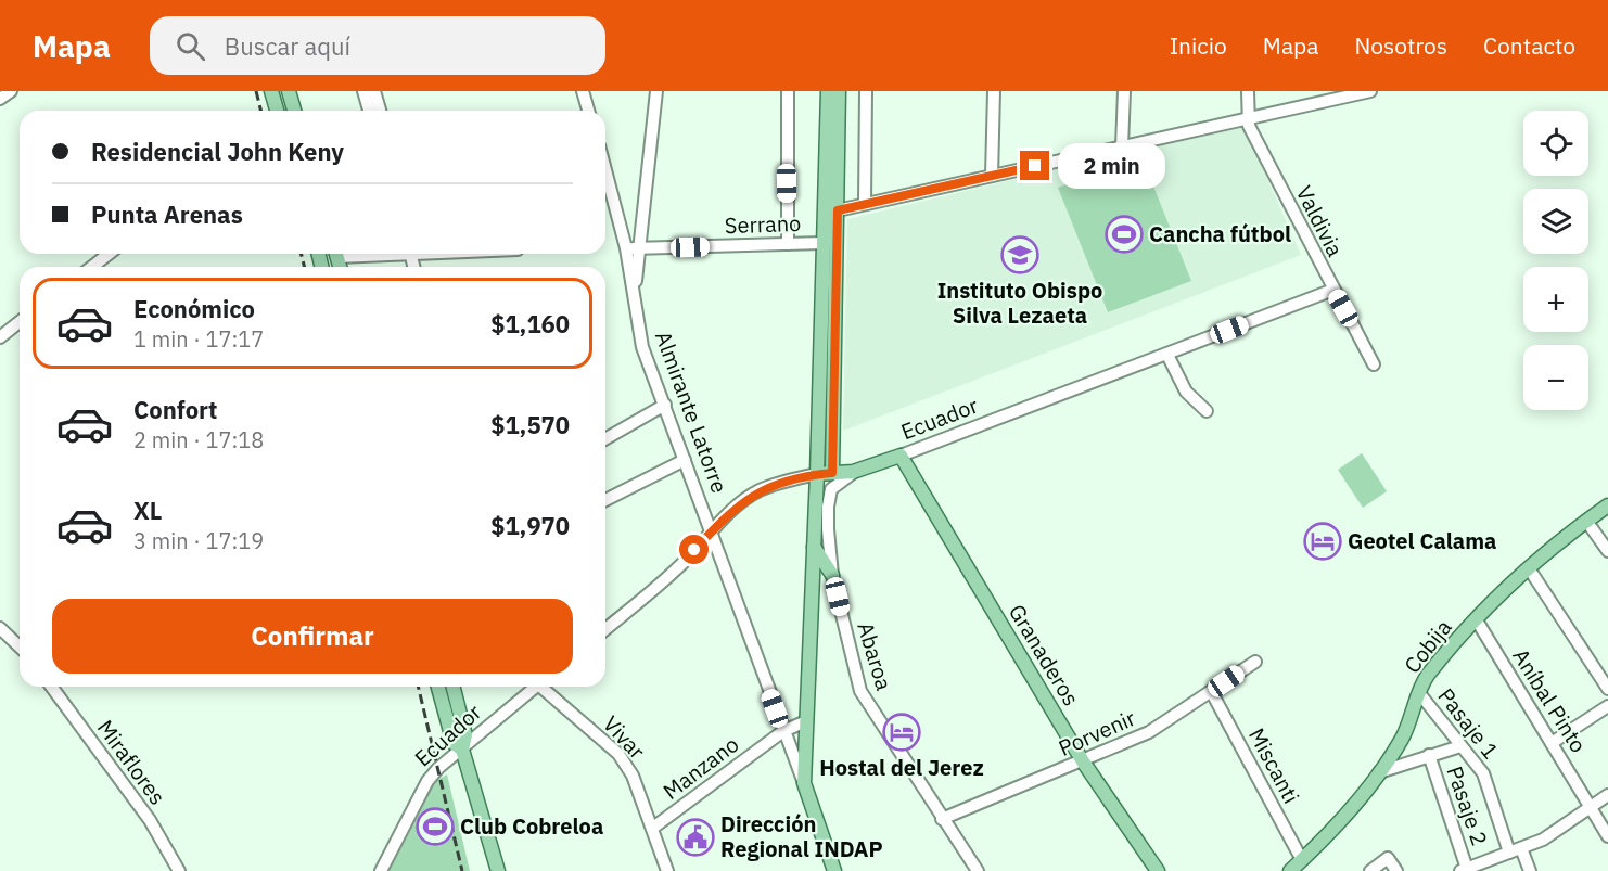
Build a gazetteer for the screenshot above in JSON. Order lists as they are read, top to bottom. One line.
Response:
{"streets":{"main road":["Almirante Latorre","Ecuador","Cobija","Granaderos"],"street":["Valdivia","Serrano","Abaroa","Aníbal Pinto","Pasaje 1","Porvenir","Vivar","Miraflores","Miscanti","Manzano","Pasaje 2"]},"crossings":[["Valdivia","Ecuador"],["Serrano","Almirante Latorre"],["Almirante Latorre","Ecuador"],["Almirante Latorre","Manzano"],["Ecuador","Granaderos"],["Ecuador","Abaroa"],["Cobija","Aníbal Pinto"],["Cobija","Pasaje 1"],["Cobija","Miscanti"],["Granaderos","Porvenir"],["Abaroa","Porvenir"],["Porvenir","Miscanti"],["Vivar","Manzano"]],"places":{"sports":["Cancha fútbol","Club Cobreloa"],"school or university":["Instituto Obispo Silva Lezaeta"],"hotel":["Geotel Calama","Hostal del Jerez"],"public building":["Dirección Regional INDAP"]},"page":{"header":"Mapa","search":"Buscar aquí","nav":["Inicio","Mapa","Nosotros","Contacto"],"map_buttons":["+","−"],"banner":["Residencial John Keny","Punta Arenas"],"bubble":"2 min","list":[{"name":"Económico","note":"1 min · 17:17","value":"$1,160"},{"name":"Confort","note":"2 min · 17:18","value":"$1,570"},{"name":"XL","note":"3 min · 17:19","value":"$1,970"}],"buttons":"Confirmar"}}
